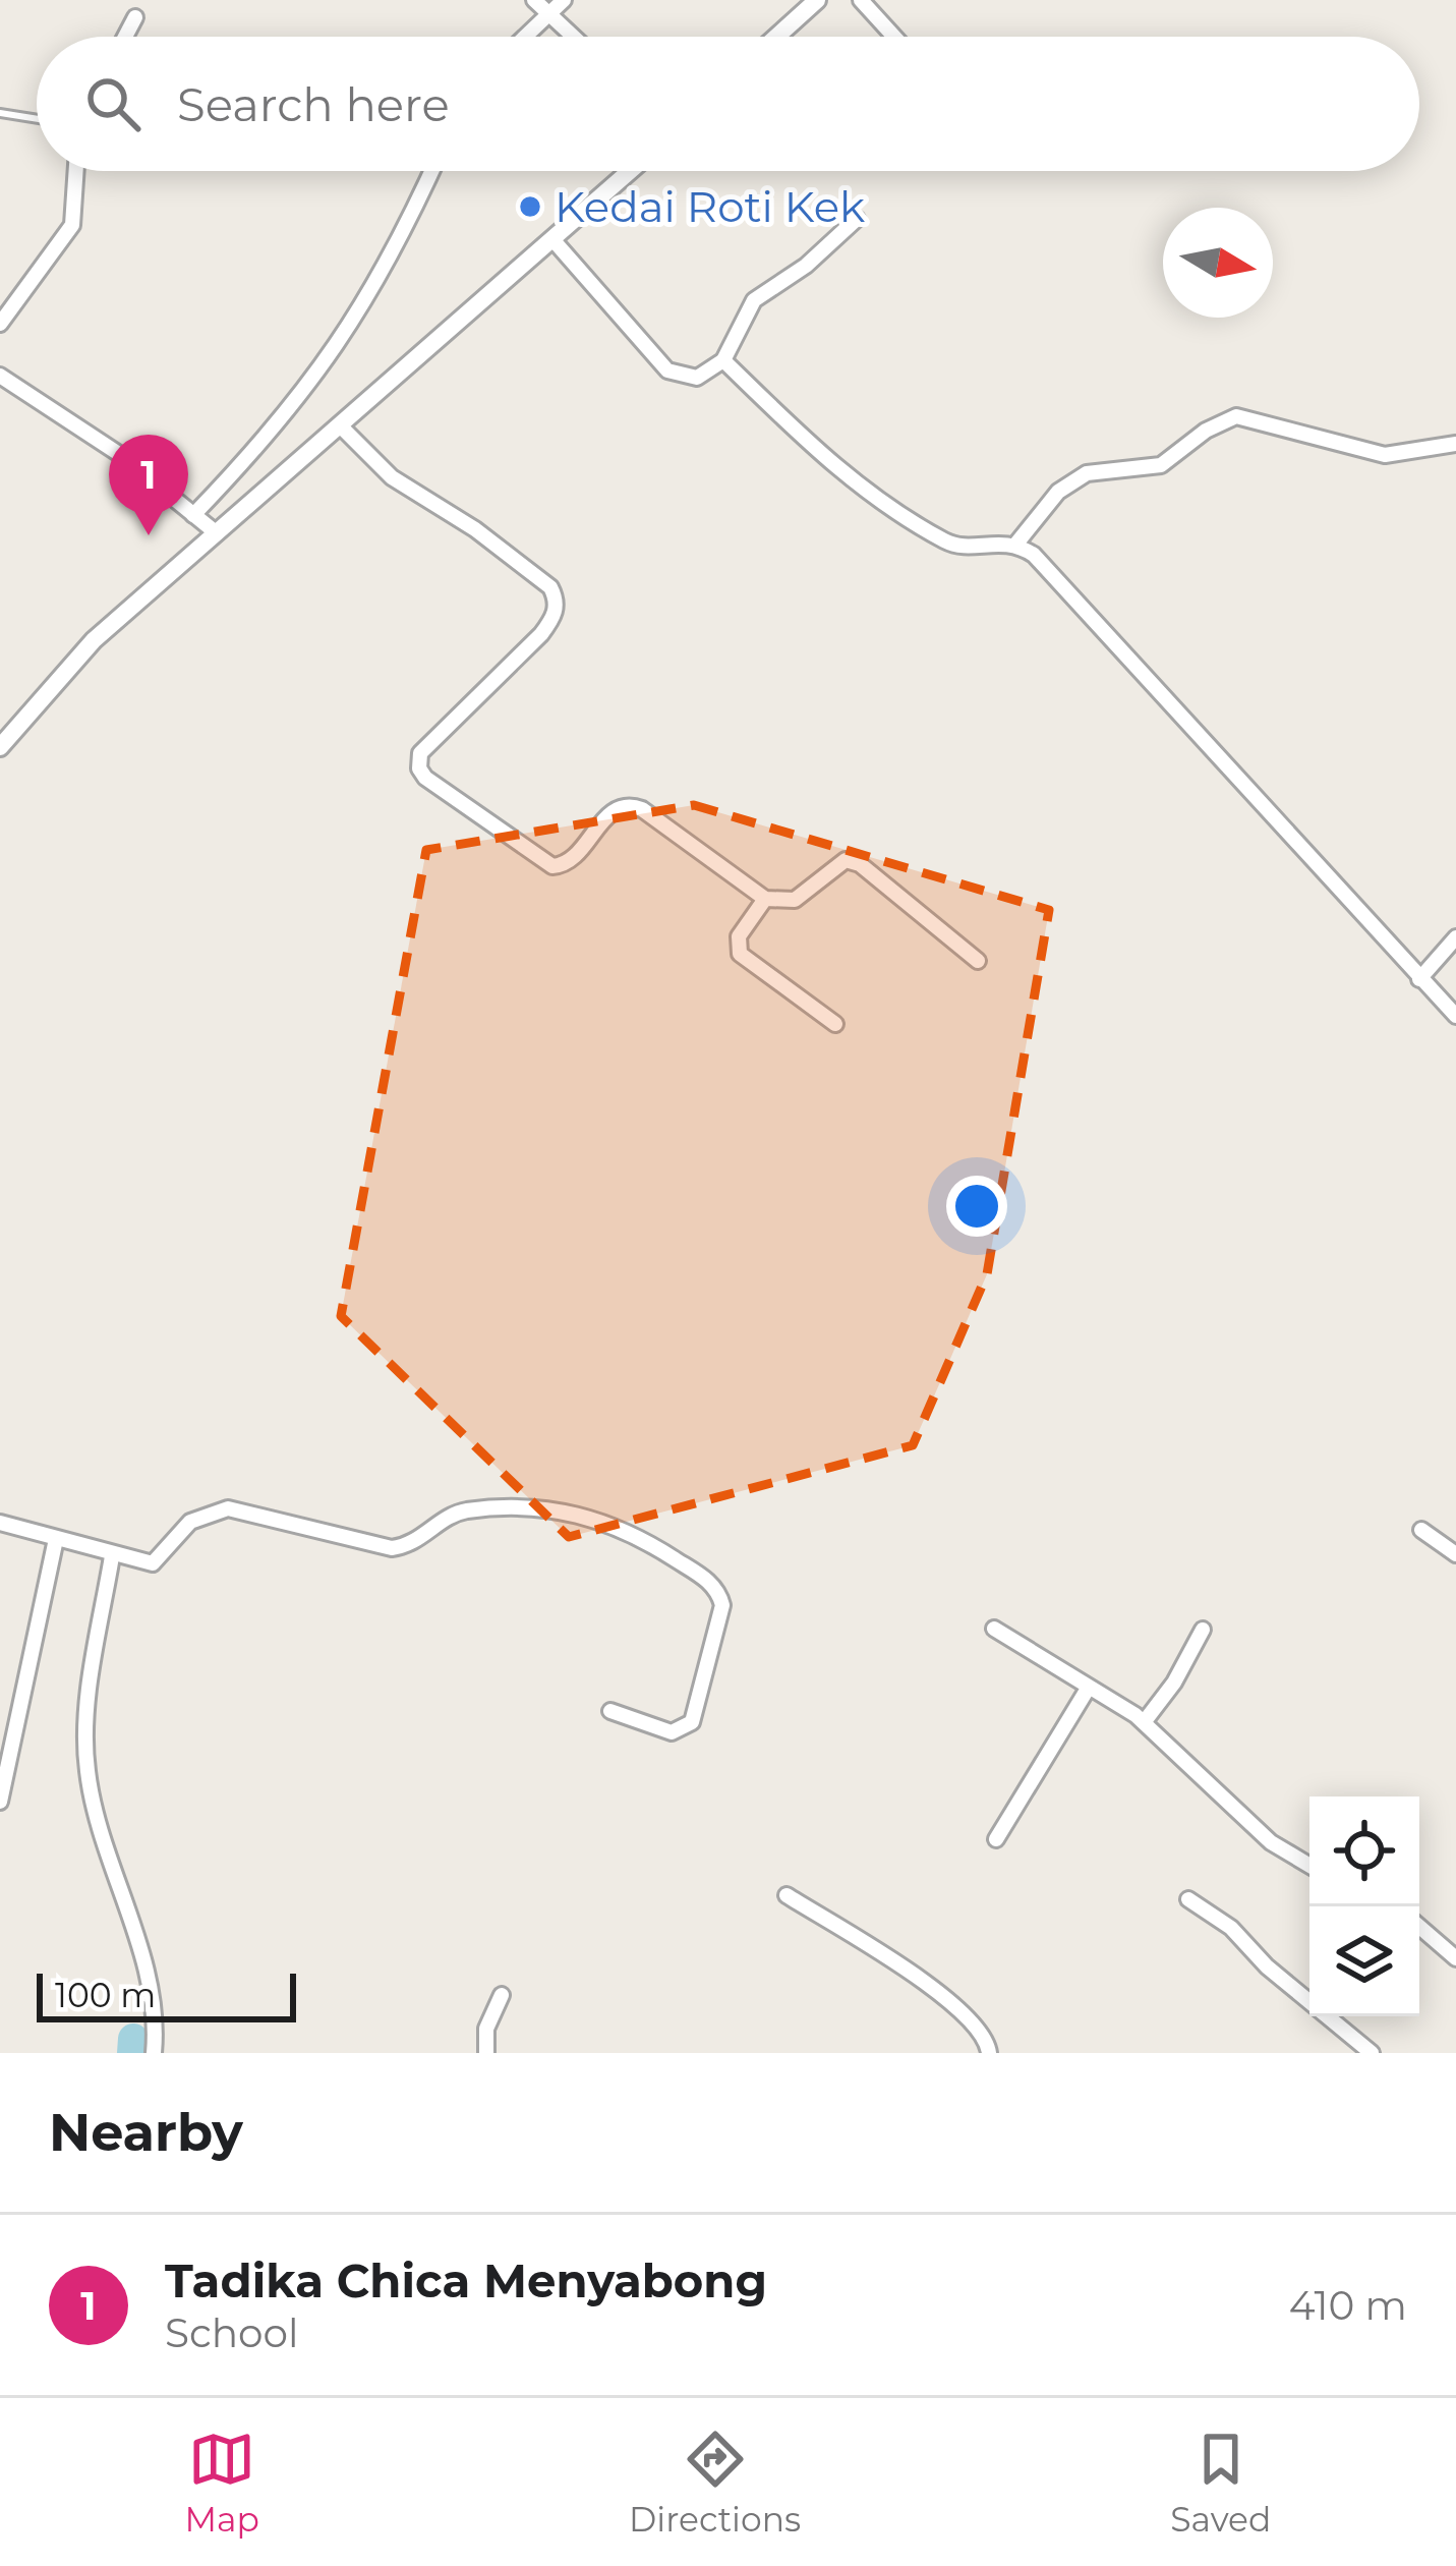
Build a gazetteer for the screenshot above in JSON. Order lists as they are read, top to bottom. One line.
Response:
{"places":["Kedai Roti Kek"],"scale_bar":"100 m","north":"right","page":{"search":"Search here","pins":"1","scale":"100 m","heading":"Nearby","list":[{"mark":"1","name":"Tadika Chica Menyabong","note":"School","value":"410 m"}],"nav":["Map","Directions","Saved"]}}
